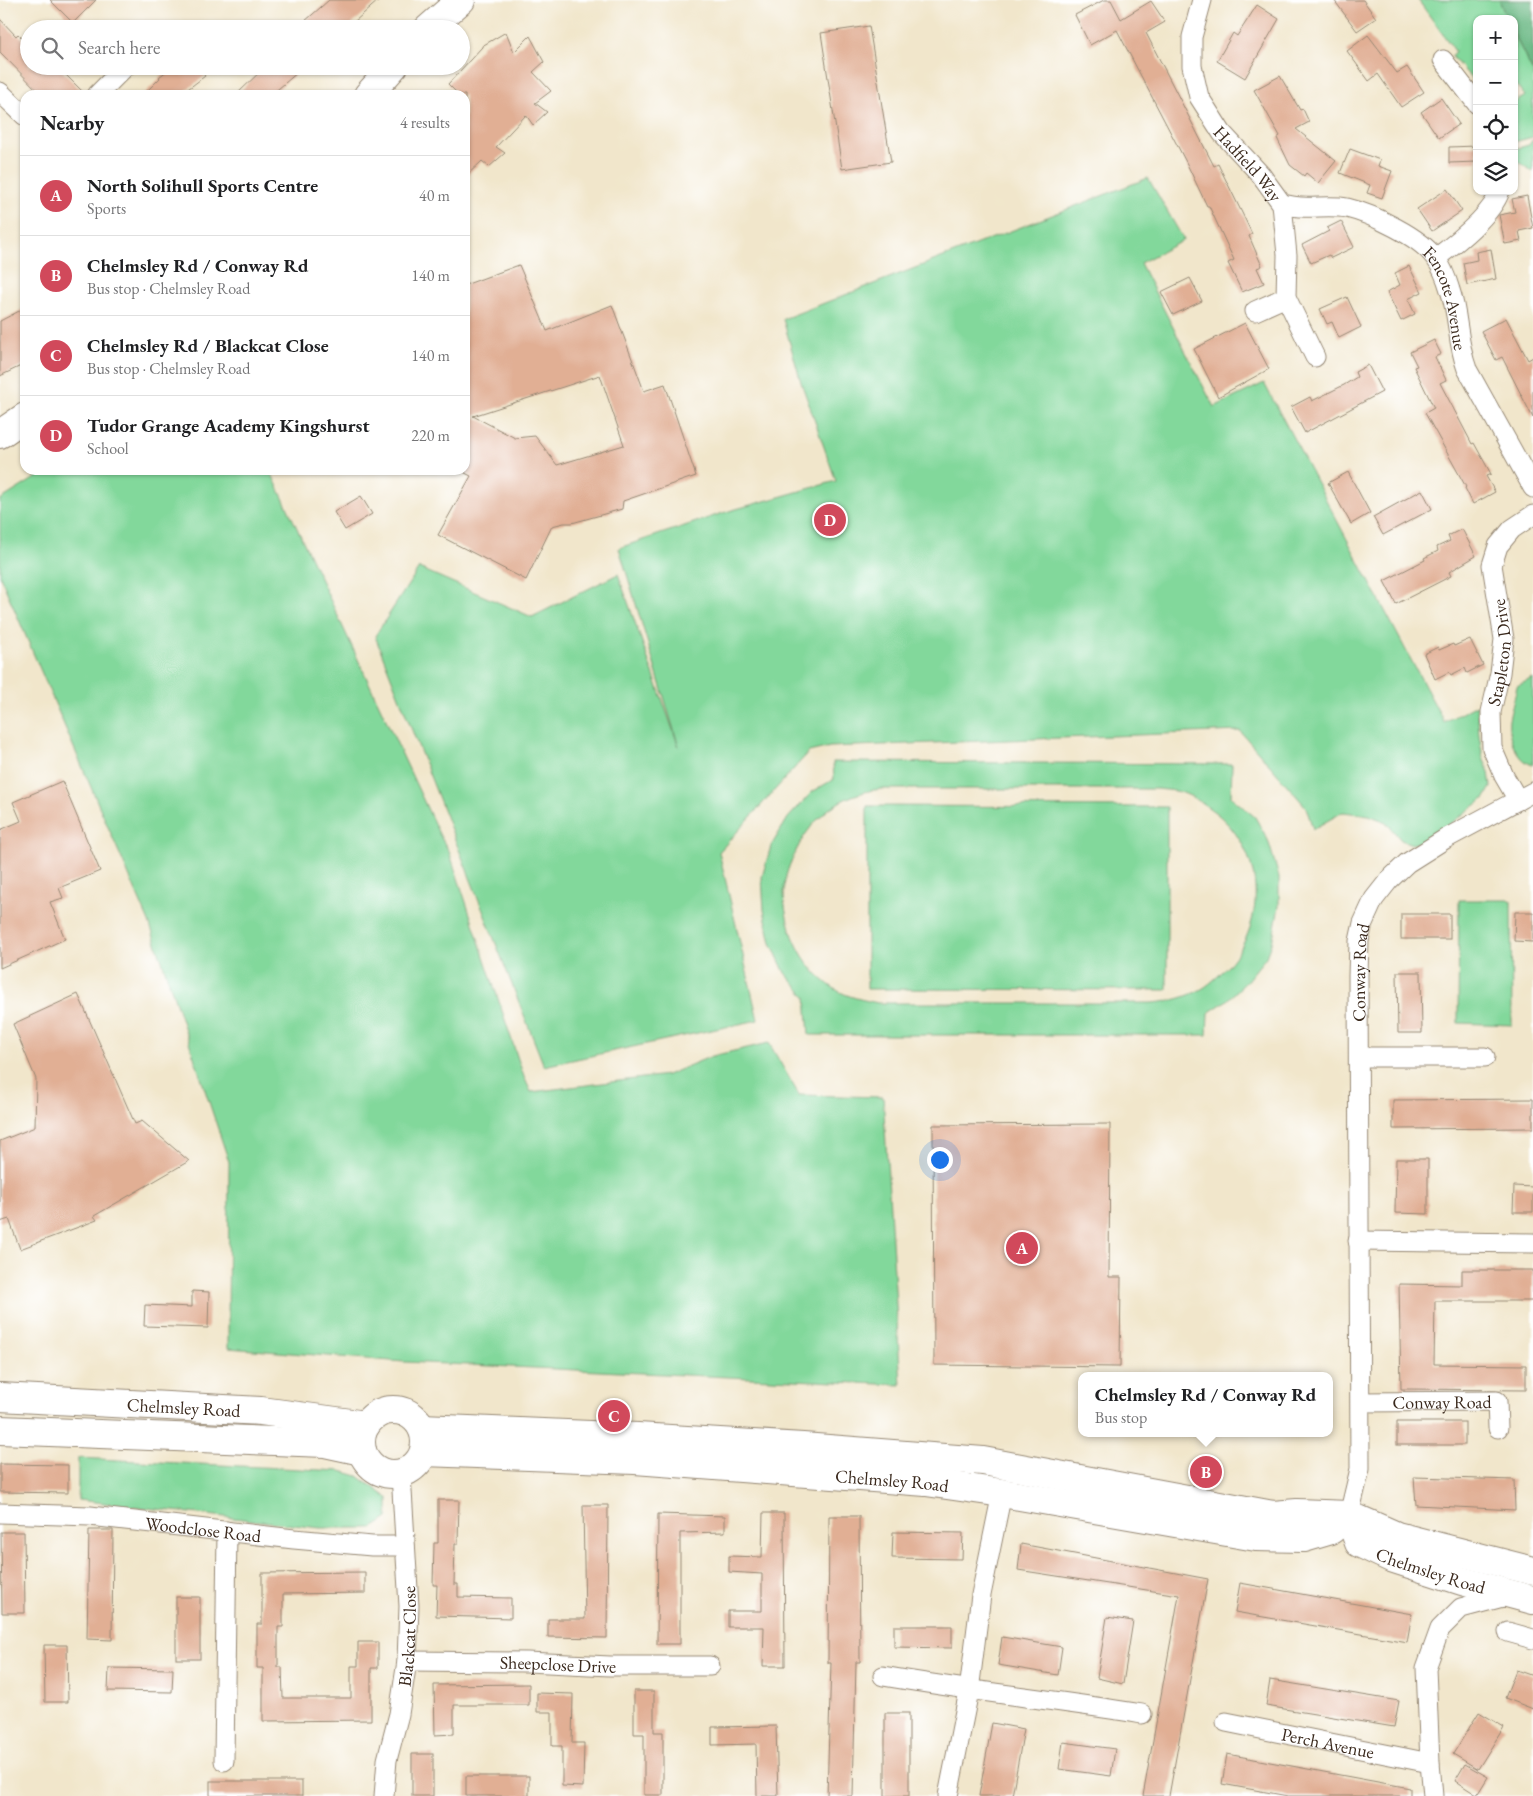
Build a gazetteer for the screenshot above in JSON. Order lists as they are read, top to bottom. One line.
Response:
{"streets":{"street":["Hadfield Way","Fencote Avenue","Stapleton Drive","Conway Road","Chelmsley Road","Woodclose Road","Blackcat Close","Sheepclose Drive","Perch Avenue"]},"crossings":[["Hadfield Way","Fencote Avenue"],["Stapleton Drive","Conway Road"],["Conway Road","Chelmsley Road"],["Chelmsley Road","Blackcat Close"],["Woodclose Road","Blackcat Close"],["Blackcat Close","Sheepclose Drive"]],"page":{"map_buttons":["+","−"],"search":"Search here","heading":["Nearby","4 results"],"list":[{"mark":"A","name":"North Solihull Sports Centre","note":"Sports","value":"40 m"},{"mark":"B","name":"Chelmsley Rd / Conway Rd","note":"Bus stop · Chelmsley Road","value":"140 m"},{"mark":"C","name":"Chelmsley Rd / Blackcat Close","note":"Bus stop · Chelmsley Road","value":"140 m"},{"mark":"D","name":"Tudor Grange Academy Kingshurst","note":"School","value":"220 m"}],"pins":["D","A","C","B"],"popup":["Chelmsley Rd / Conway Rd","Bus stop"]}}
